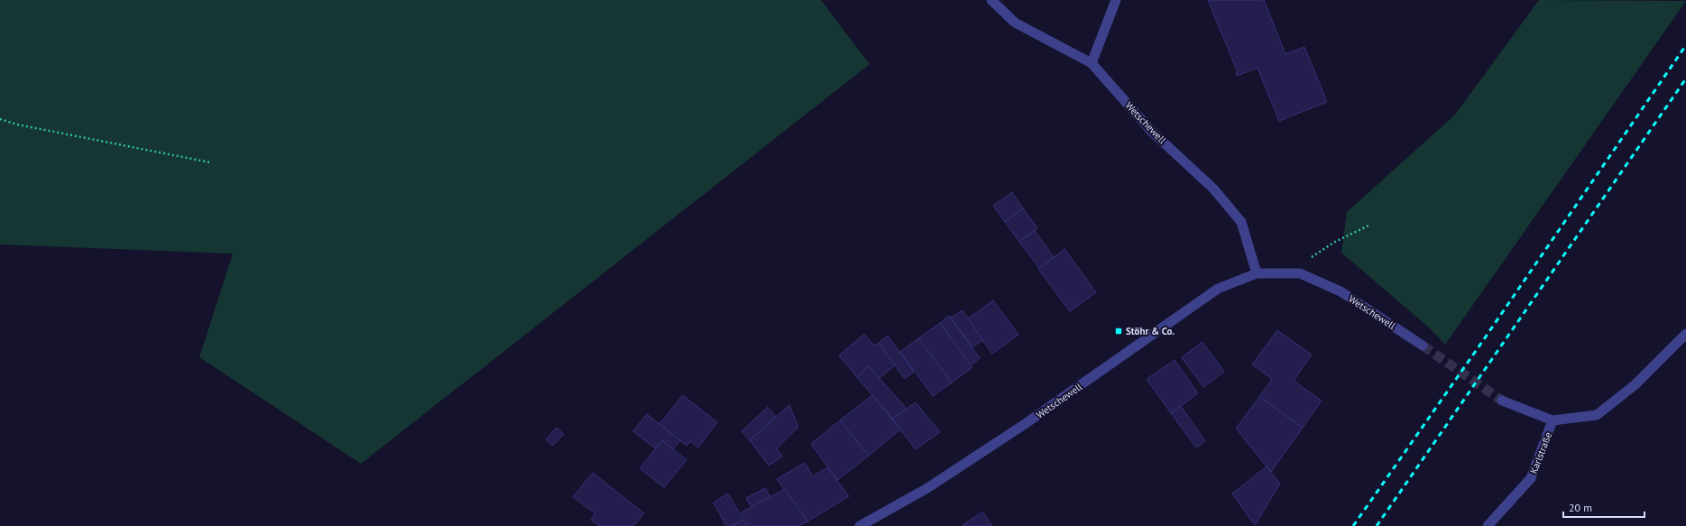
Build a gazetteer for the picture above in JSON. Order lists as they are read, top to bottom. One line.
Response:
{"streets":{"street":["Wetschewell","Karlstraße"]},"places":{"transit":["Stöhr & Co."]},"scale_bar":"20 m"}
